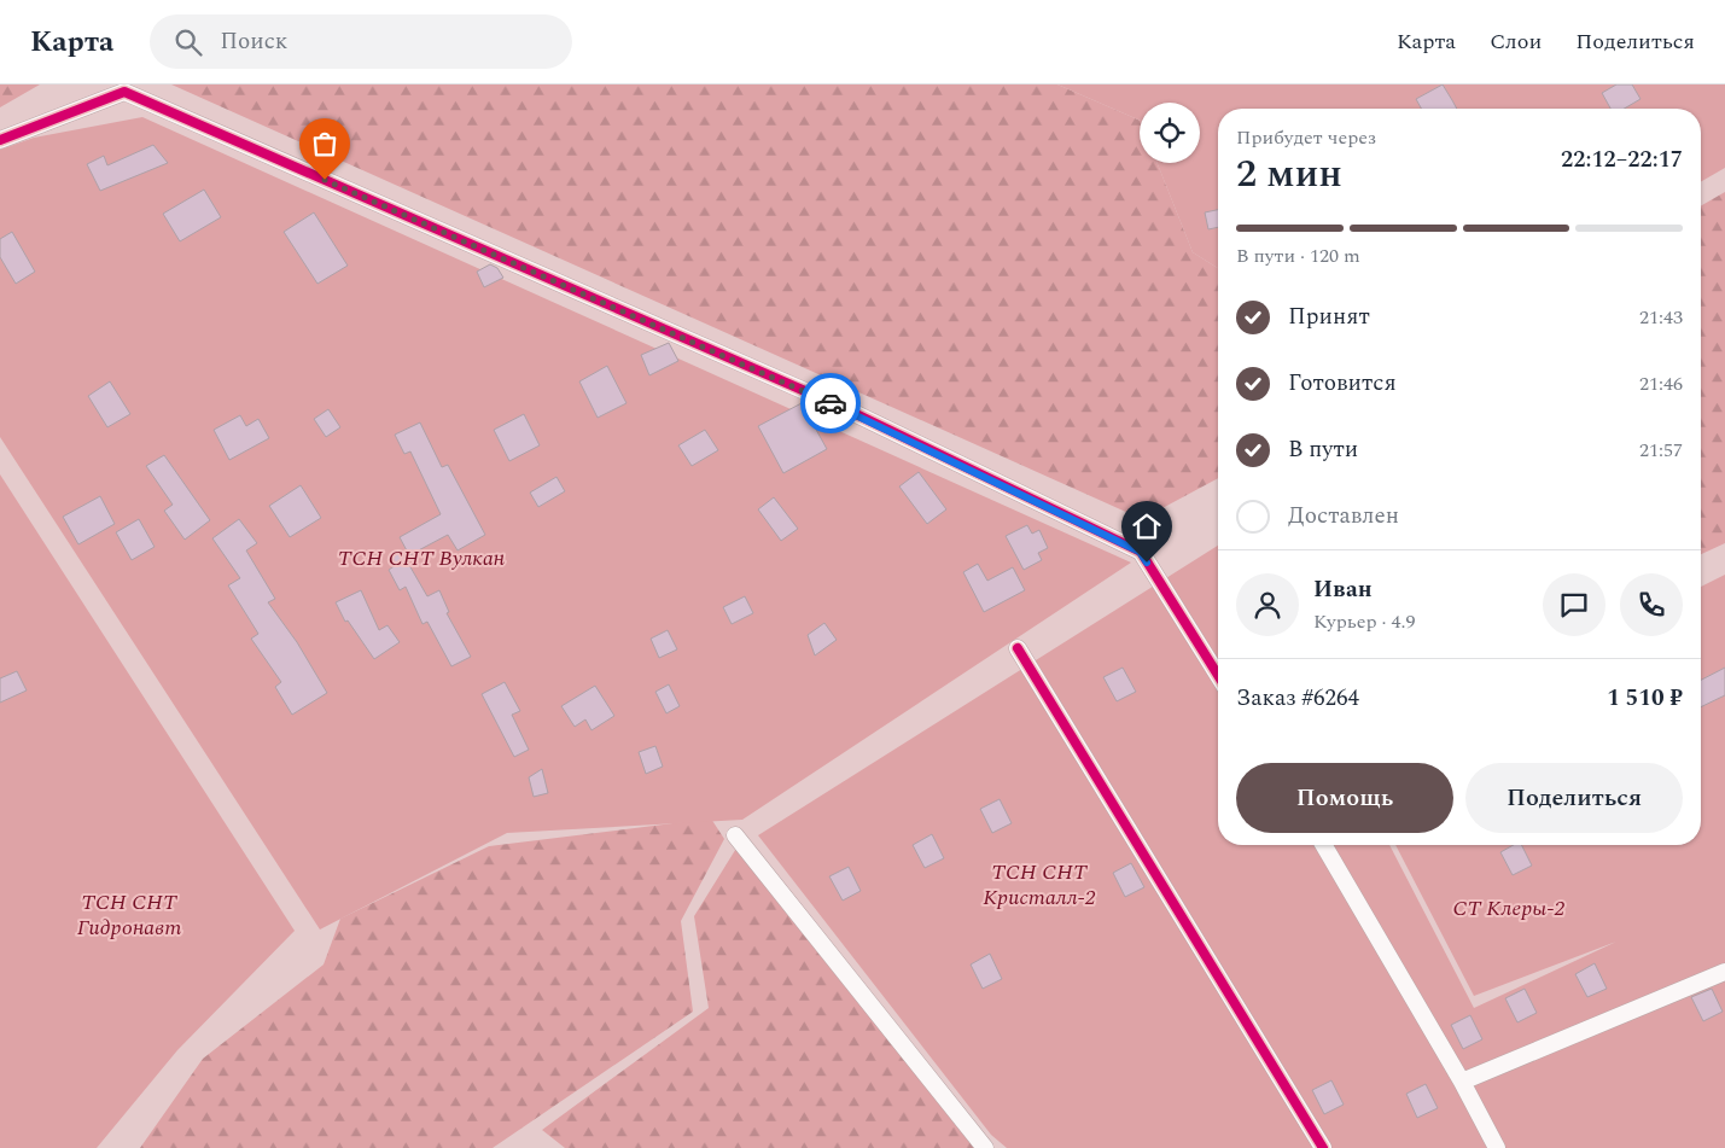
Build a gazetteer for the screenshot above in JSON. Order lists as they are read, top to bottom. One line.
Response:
{"parks":["ТСН СНТ Вулкан","ТСН СНТ Кристалл-2","ТСН СНТ Гидронавт","СТ Клеры-2"],"page":{"header":"Карта","search":"Поиск","nav":["Карта","Слои","Поделиться"],"heading":["2 мин","Прибудет через","22:12–22:17"],"panel":["Иван","Курьер · 4.9","Заказ #6264","1 510 ₽"],"bar":"В пути · 120 m","list":[["Принят","21:43"],["Готовится","21:46"],["В пути","21:57"],"Доставлен"],"buttons":["Помощь","Поделиться"]}}
